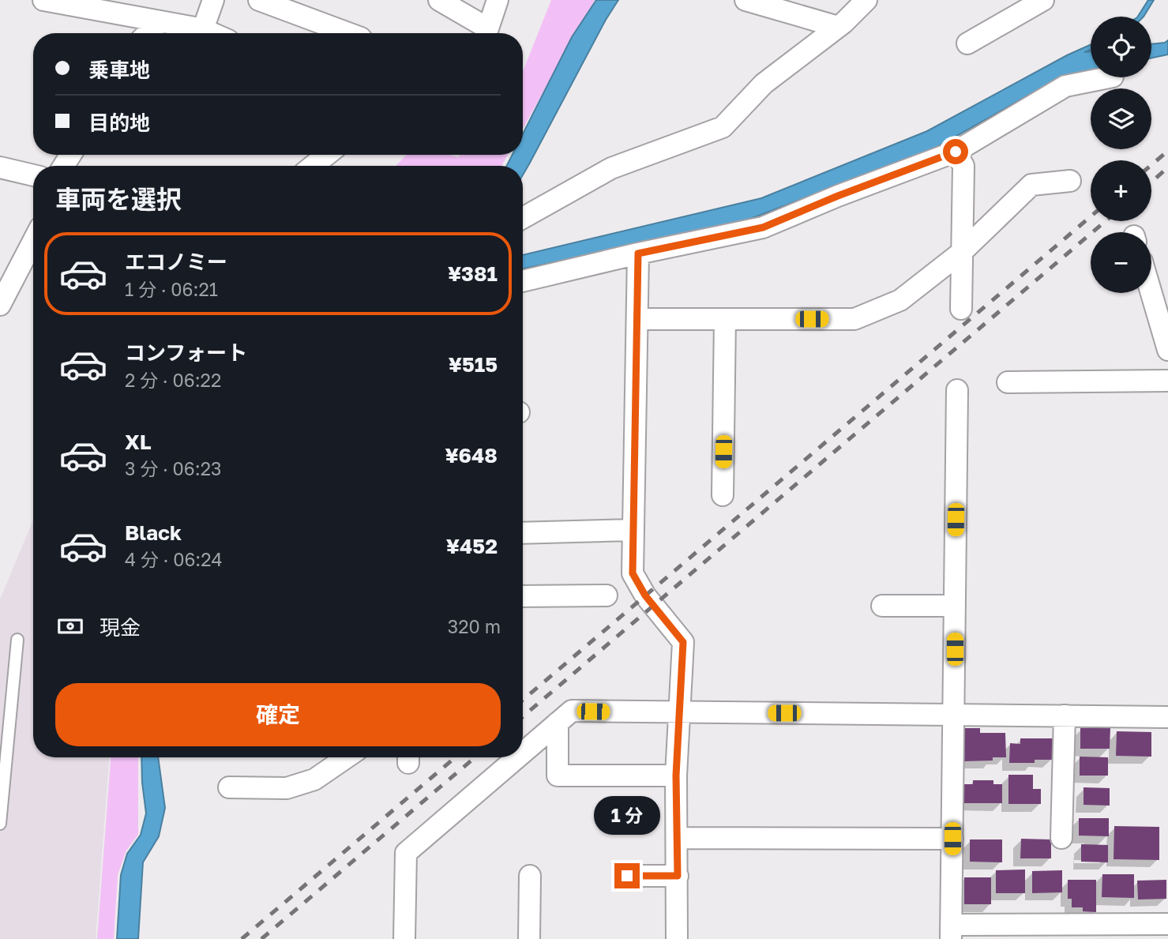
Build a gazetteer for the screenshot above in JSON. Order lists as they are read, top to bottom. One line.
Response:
{"page":{"map_buttons":["+","−"],"banner":["乗車地","目的地"],"heading":"車両を選択","list":[{"name":"エコノミー","note":"1 分 · 06:21","value":"¥381"},{"name":"コンフォート","note":"2 分 · 06:22","value":"¥515"},{"name":"XL","note":"3 分 · 06:23","value":"¥648"},{"name":"Black","note":"4 分 · 06:24","value":"¥452"}],"pay":["現金","320 m"],"buttons":"確定","bubble":"1 分"}}
